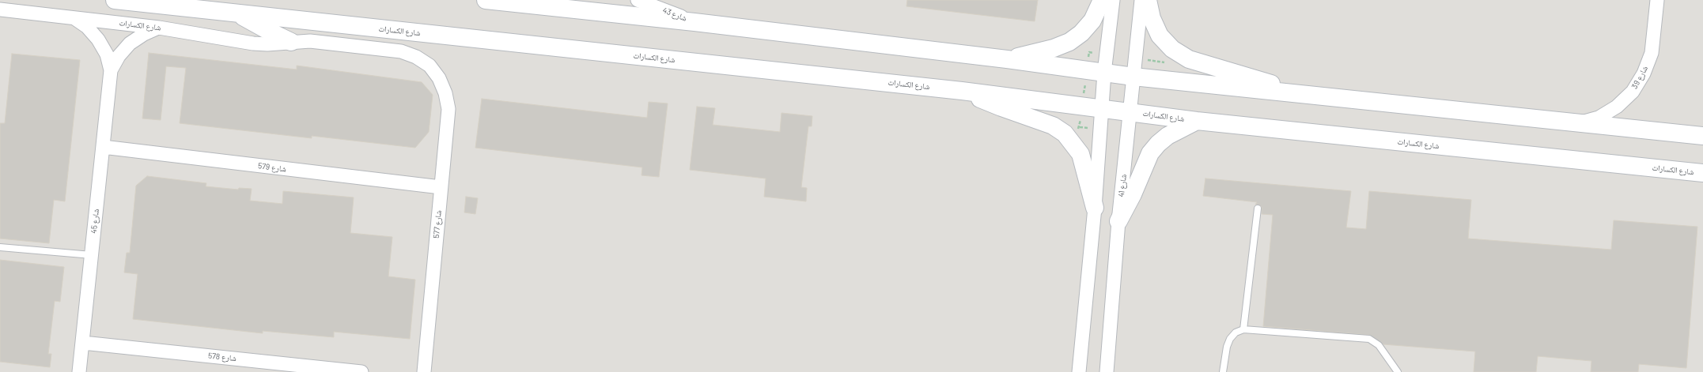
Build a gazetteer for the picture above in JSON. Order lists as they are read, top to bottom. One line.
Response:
{"streets":{"street":["شارع 43","شارع الكسارات","شارع 39","شارع 579","شارع 41","شارع 45","شارع 577","شارع 578"]},"crossings":[["شارع الكسارات","شارع 41"],["شارع الكسارات","شارع 45"],["شارع الكسارات","شارع 577"],["شارع 579","شارع 45"],["شارع 579","شارع 577"],["شارع 45","شارع 578"]]}
